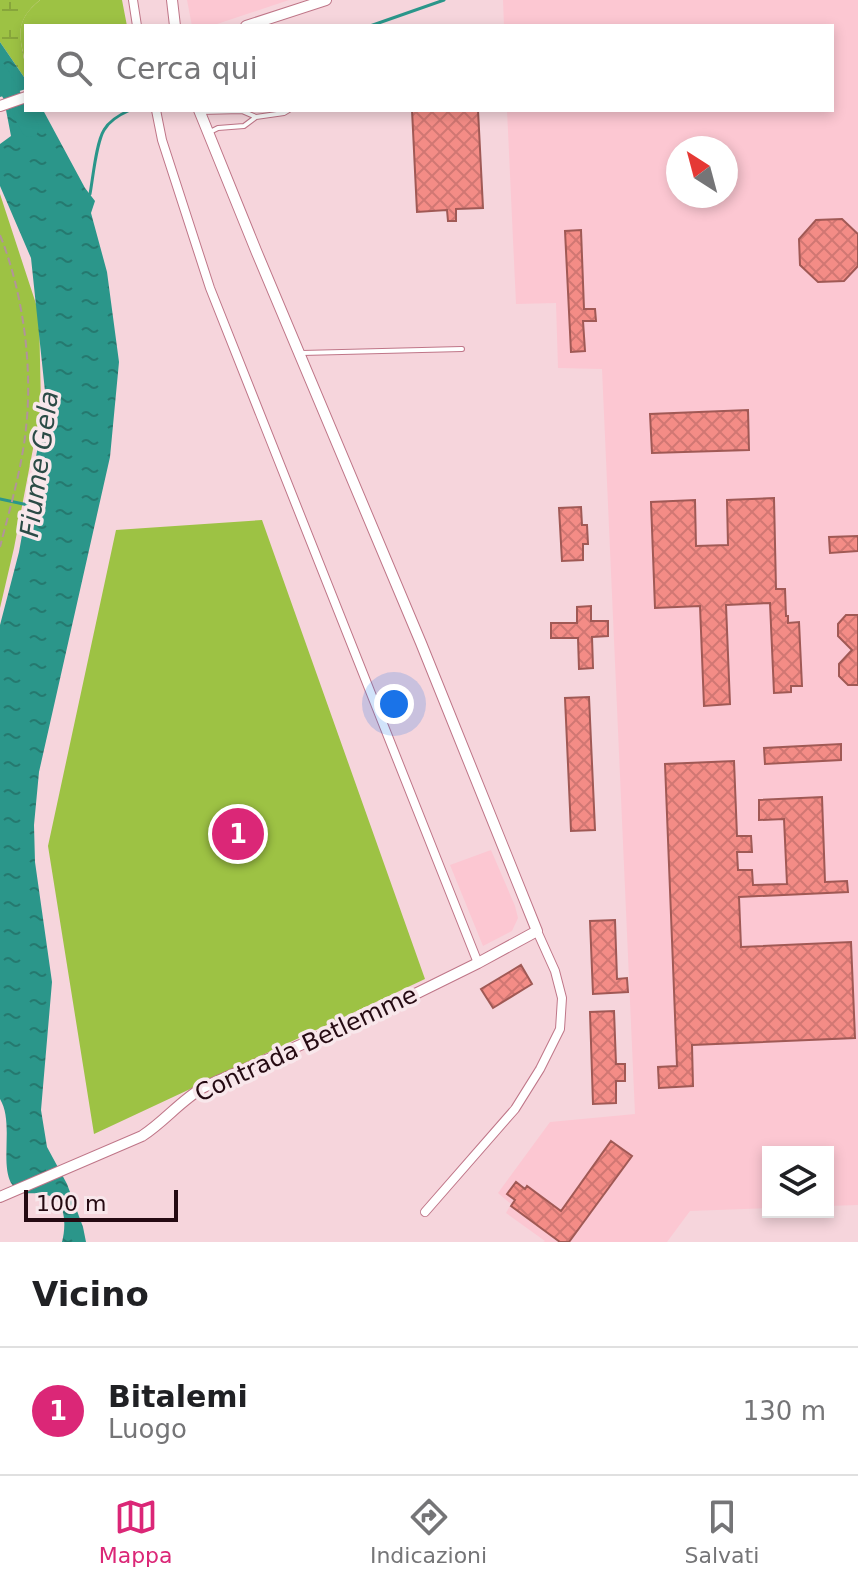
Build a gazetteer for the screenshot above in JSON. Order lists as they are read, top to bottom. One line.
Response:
{"streets":{"street":["Contrada Betlemme"]},"water":["Fiume Gela"],"scale_bar":"100 m","north":"top left","page":{"search":"Cerca qui","pins":"1","scale":"100 m","heading":"Vicino","list":[{"mark":"1","name":"Bitalemi","note":"Luogo","value":"130 m"}],"nav":["Mappa","Indicazioni","Salvati"]}}
